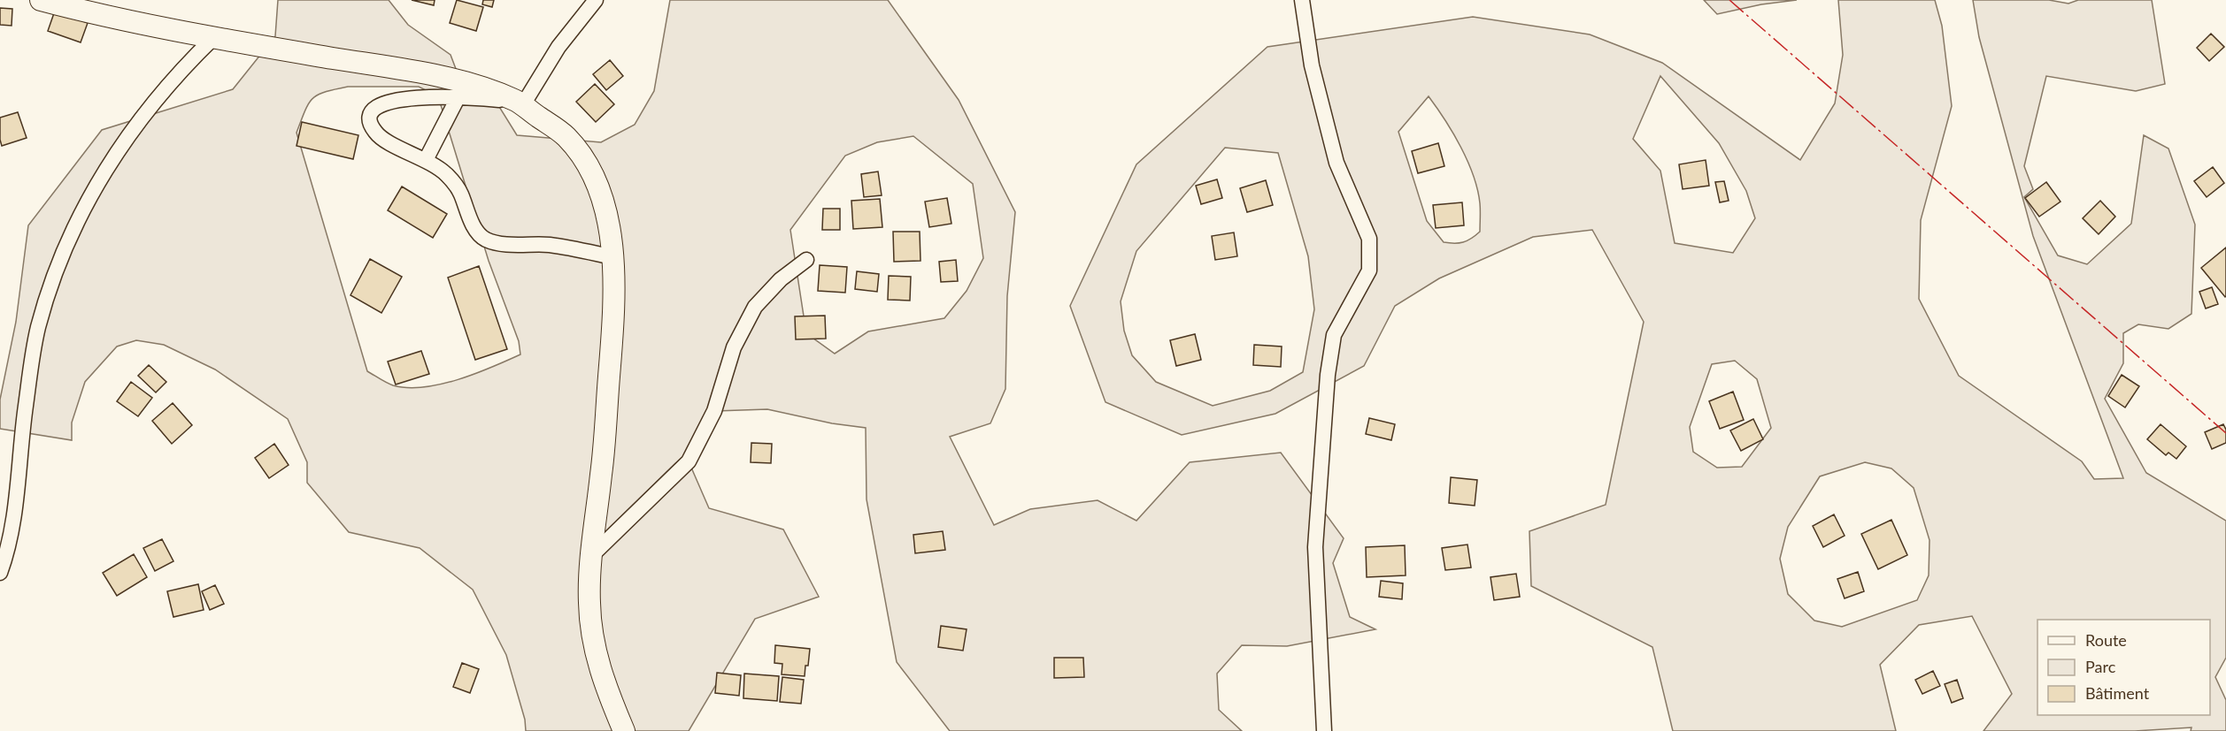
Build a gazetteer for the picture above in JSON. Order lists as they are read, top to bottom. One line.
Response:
{"legend":["Route","Parc","Bâtiment"]}
